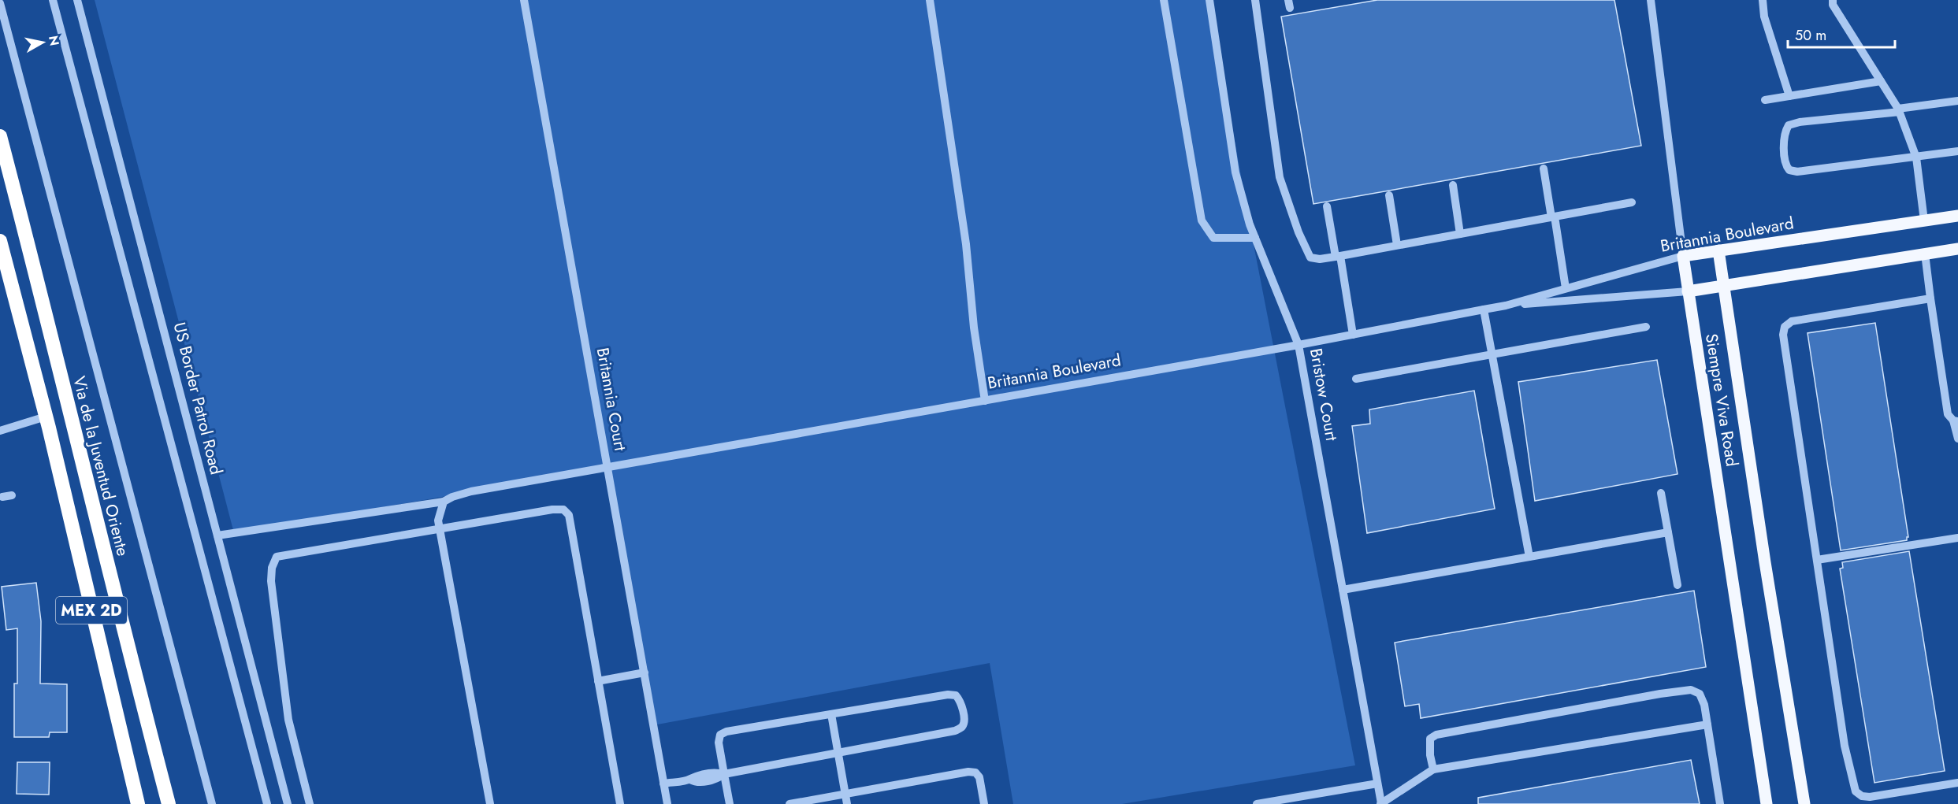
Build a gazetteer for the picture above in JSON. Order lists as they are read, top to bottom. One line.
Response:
{"streets":{"highway":["Via de la Juventud Oriente","MEX 2D"],"main road":["Britannia Boulevard","Siempre Viva Road"],"street":["Bristow Court","US Border Patrol Road","Britannia Court"]},"crossings":[["Britannia Boulevard","Bristow Court"],["Britannia Boulevard","US Border Patrol Road"],["Britannia Boulevard","Britannia Court"],["Britannia Boulevard","Siempre Viva Road"]],"scale_bar":"50 m","north":"right"}
